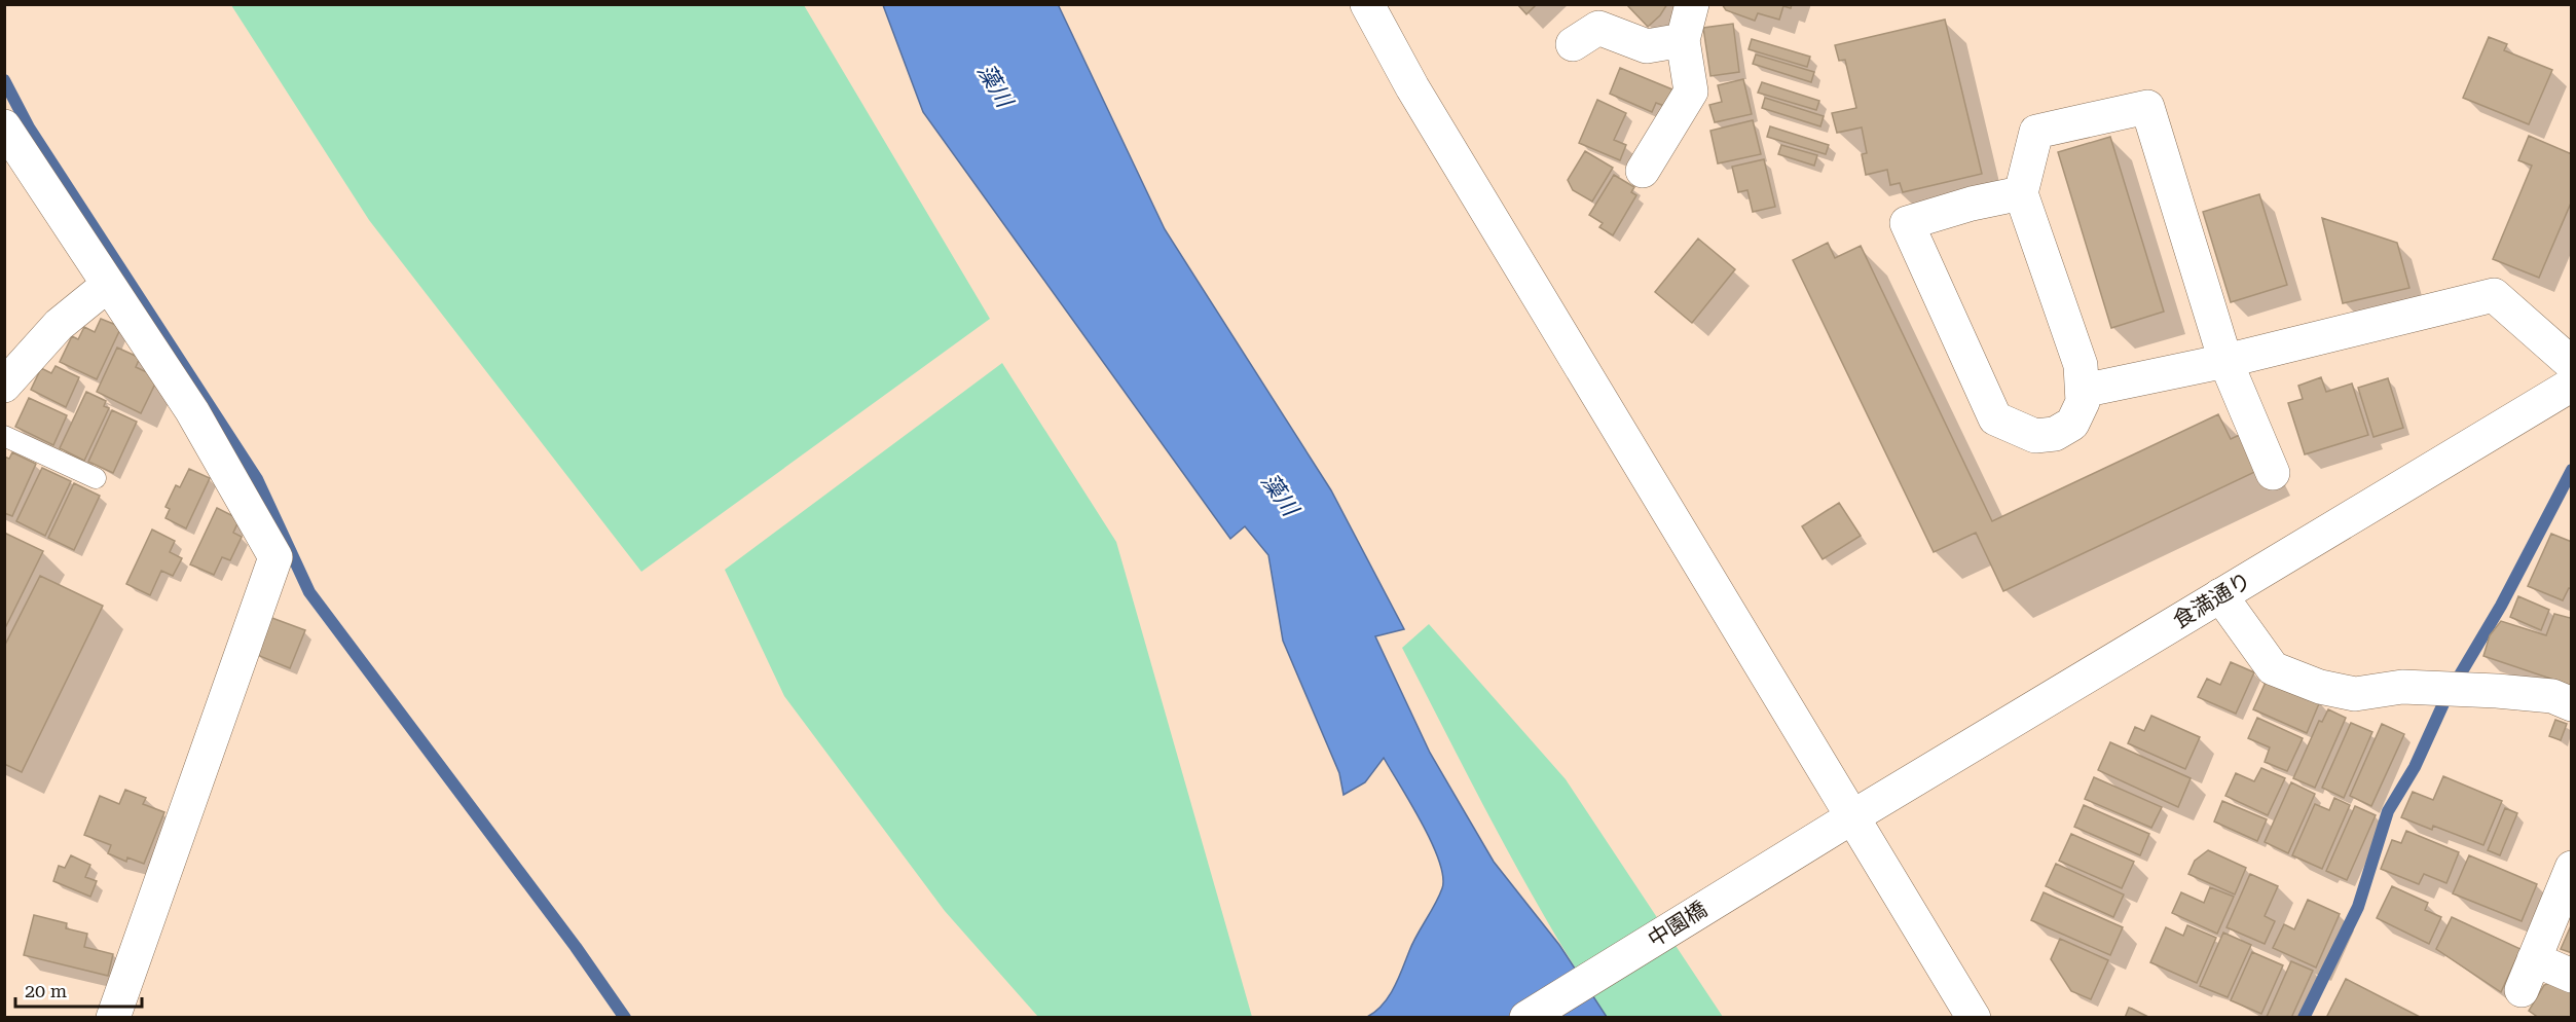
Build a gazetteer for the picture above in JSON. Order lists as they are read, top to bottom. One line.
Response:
{"streets":{"street":["食満通り","中園橋"]},"crossings":[["食満通り","中園橋"]],"water":["藻川"],"scale_bar":"20 m"}
